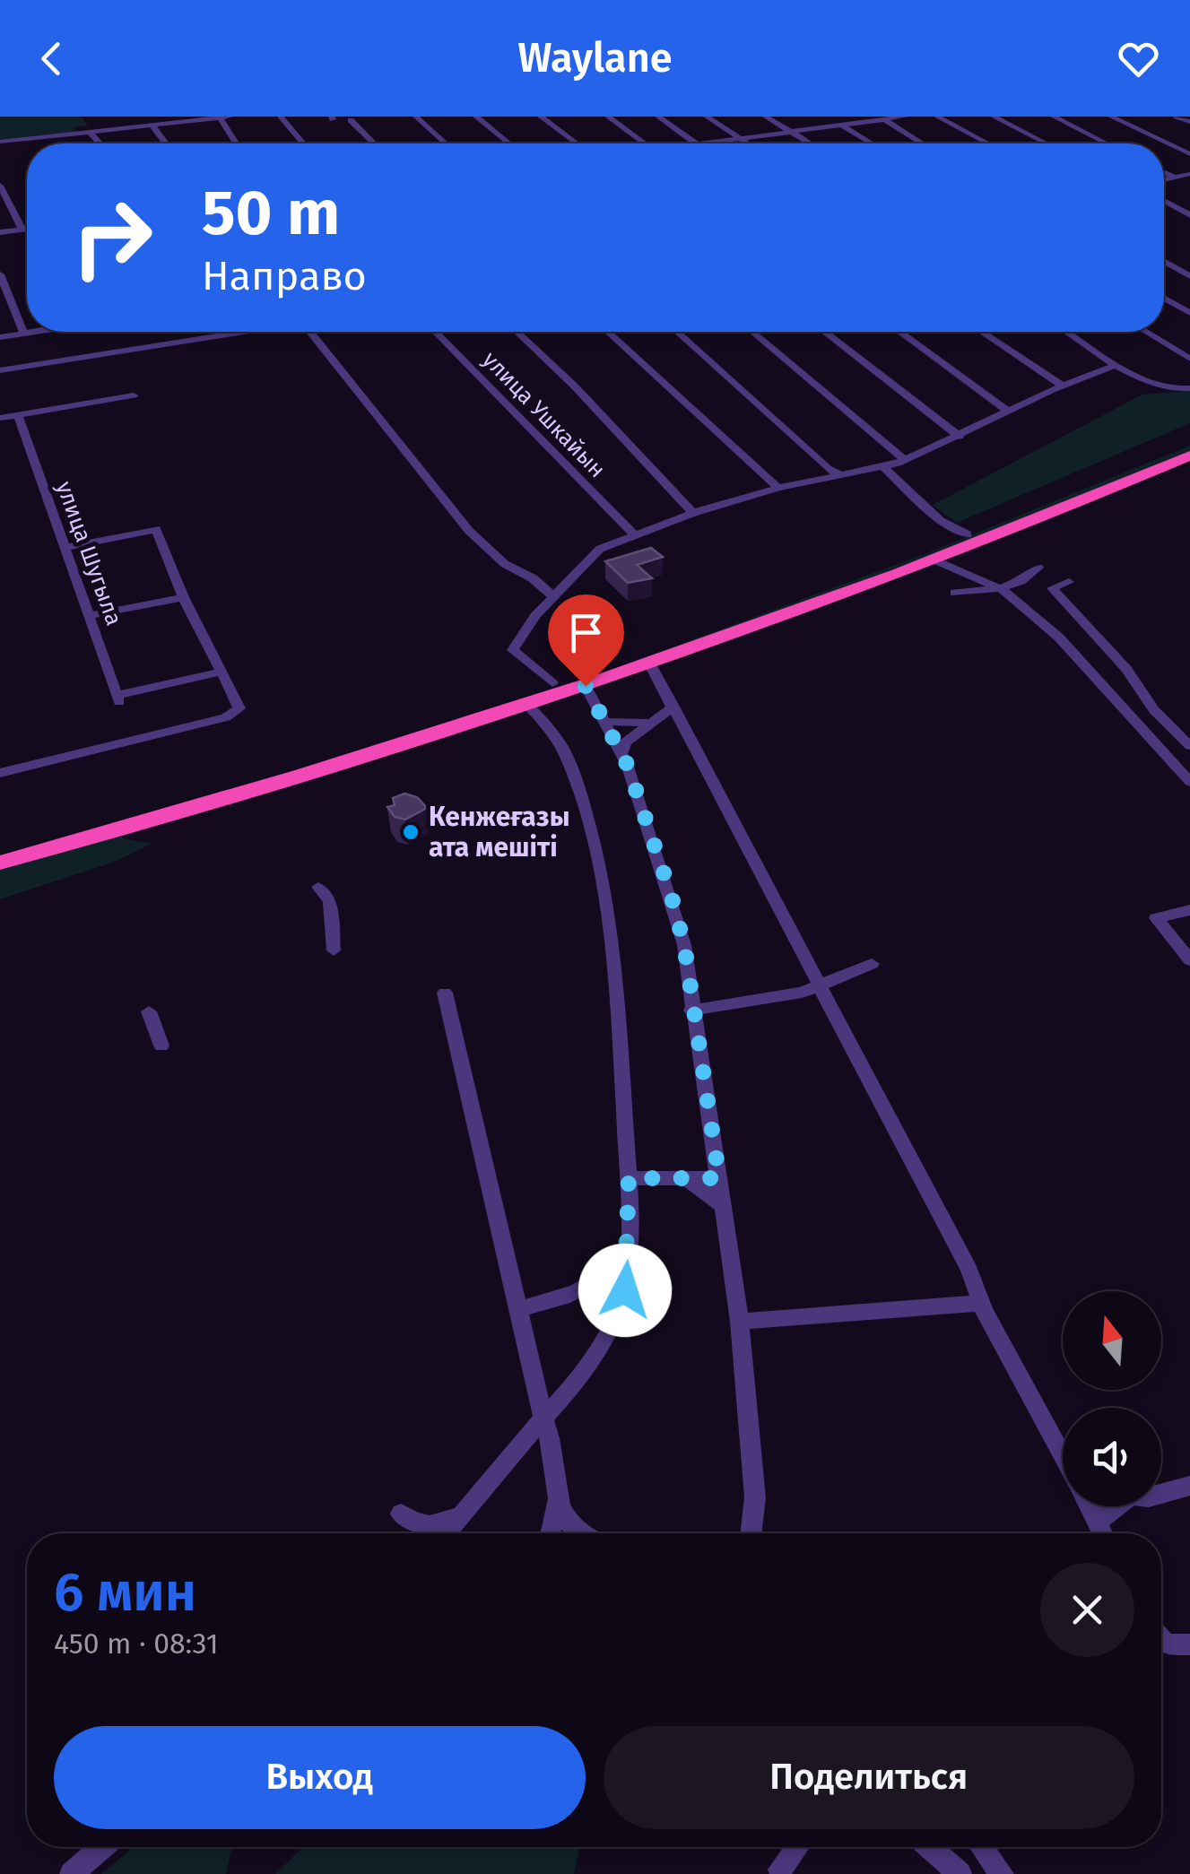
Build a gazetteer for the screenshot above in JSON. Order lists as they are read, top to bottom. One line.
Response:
{"streets":{"street":["улица Ушкайын","улица Шугыла"]},"places":["Кенжеғазы ата мешіті"],"north":"top","page":{"header":"Waylane","turn":["50 m","Направо"],"heading":["6 мин","450 m · 08:31"],"buttons":["Выход","Поделиться"]}}
